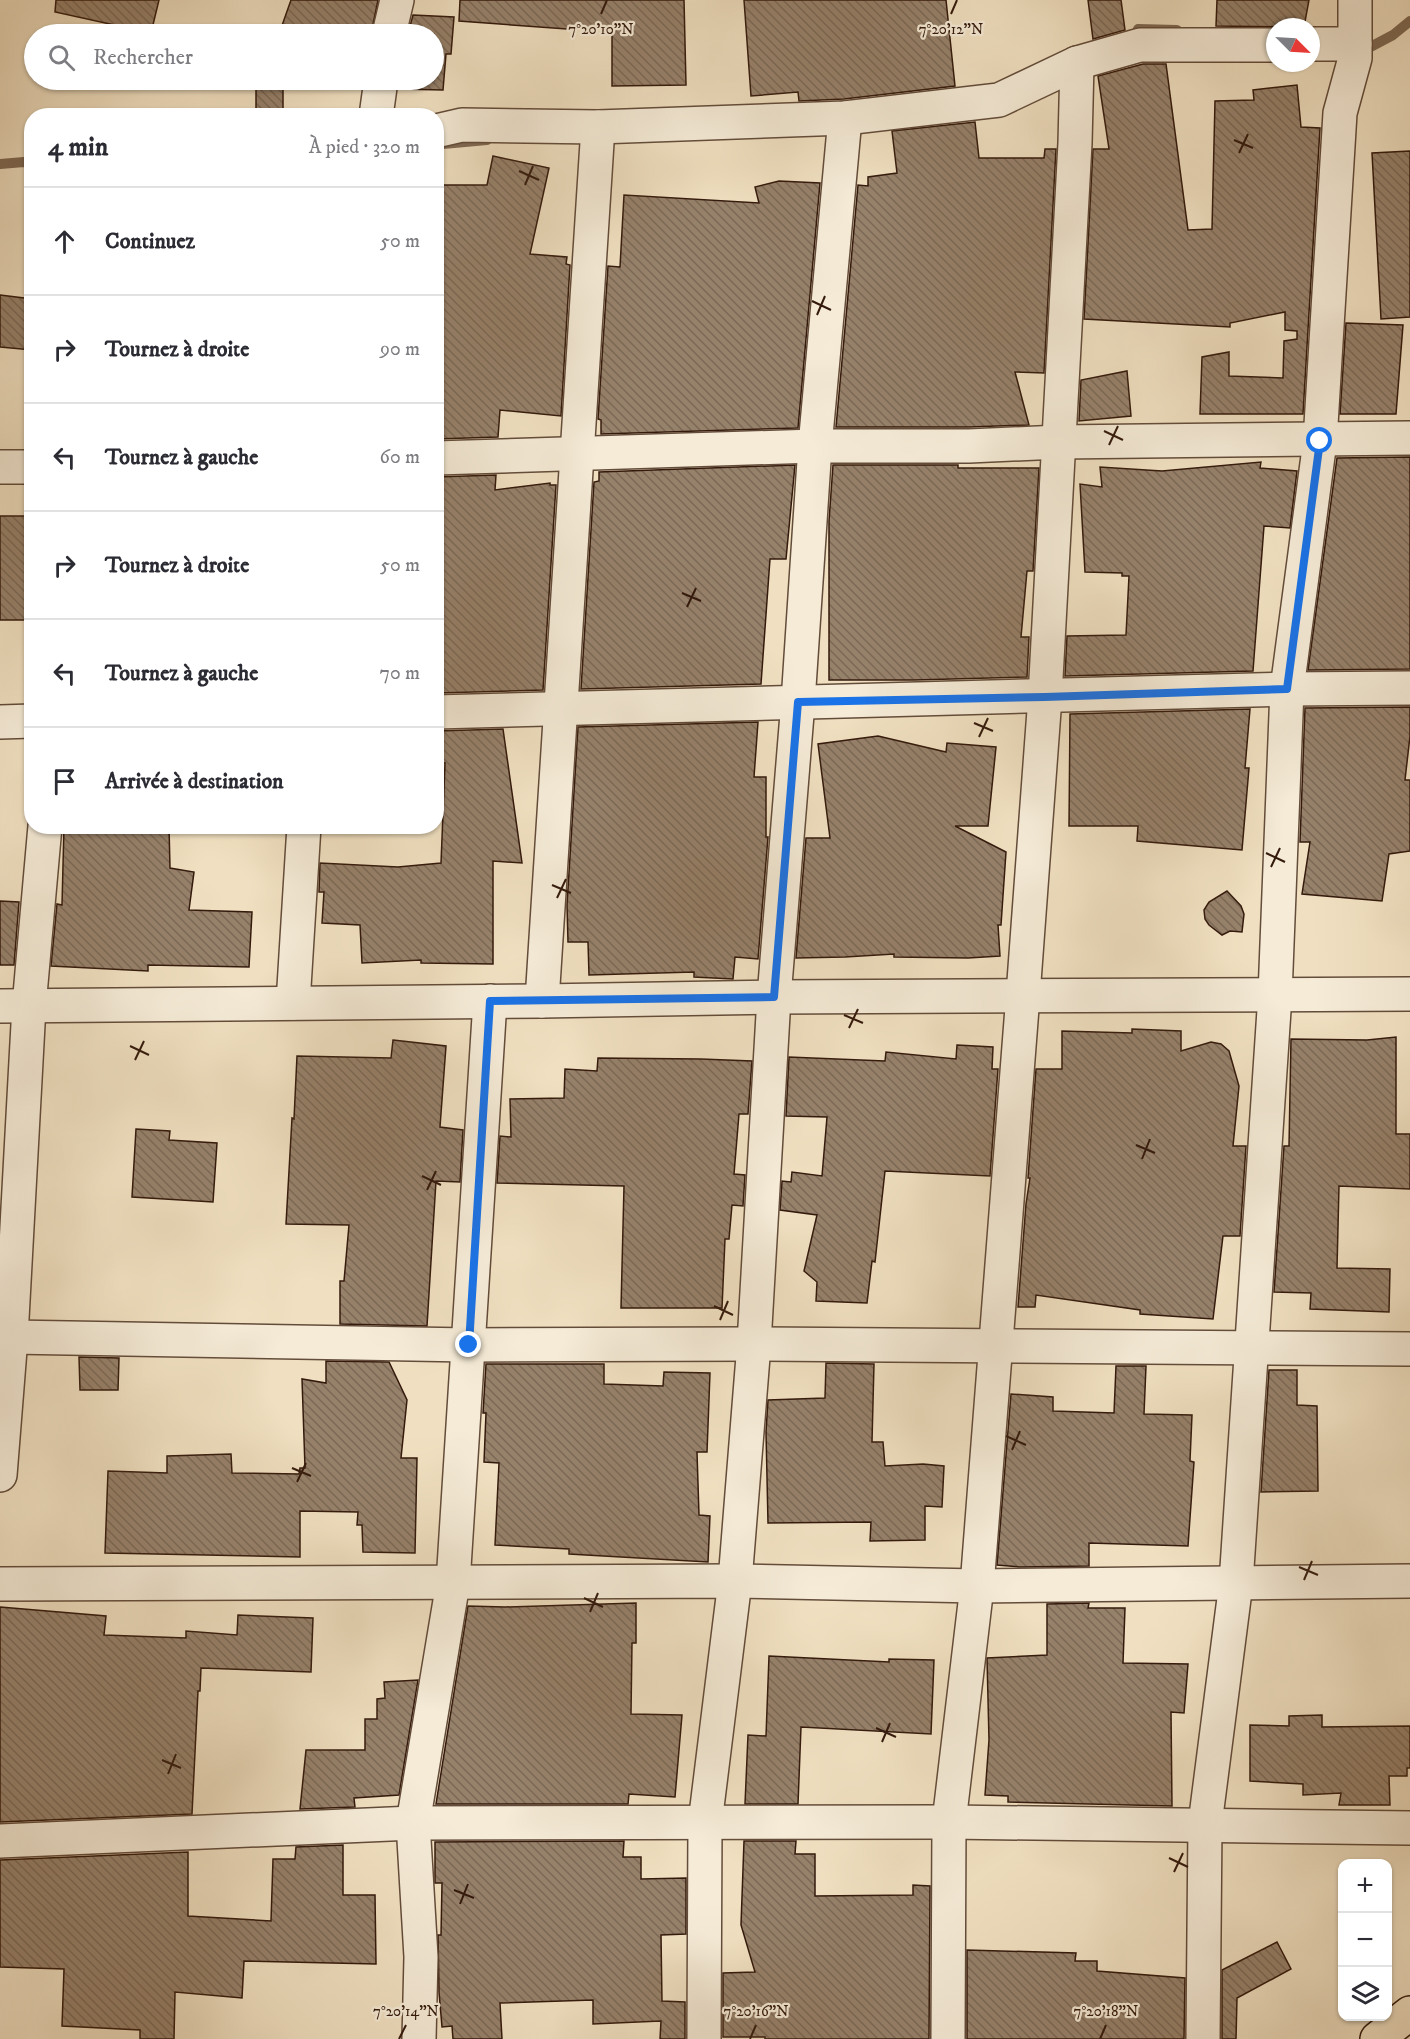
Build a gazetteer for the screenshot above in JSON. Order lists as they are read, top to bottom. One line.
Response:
{"north":"bottom right","page":{"search":"Rechercher","heading":["4 min","À pied · 320 m"],"list":[["Continuez","50 m"],["Tournez à droite","90 m"],["Tournez à gauche","60 m"],["Tournez à droite","50 m"],["Tournez à gauche","70 m"],"Arrivée à destination"],"map_buttons":["+","−"]},"coordinates":["7°20'10\"N","7°20'12\"N","7°20'14\"N","7°20'16\"N","7°20'18\"N"]}
